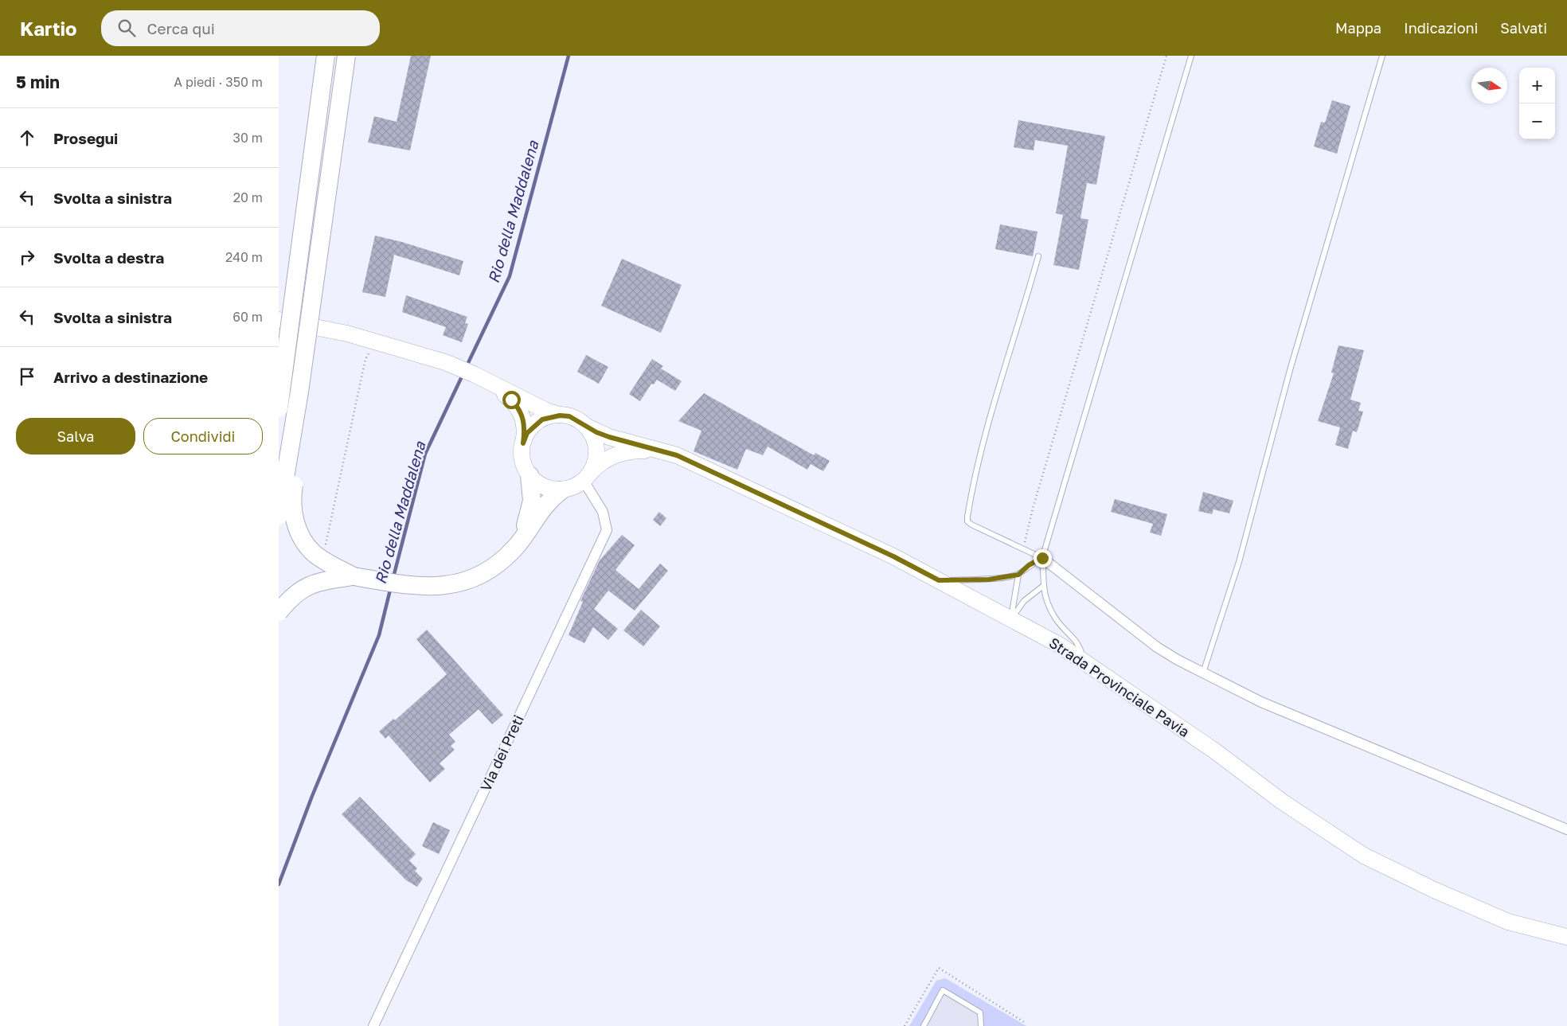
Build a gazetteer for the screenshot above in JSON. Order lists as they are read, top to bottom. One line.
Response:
{"streets":{"main road":["Strada Provinciale Pavia"],"street":["Via dei Preti"]},"crossings":[["Strada Provinciale Pavia","Via dei Preti"]],"water":["Rio della Maddalena"],"north":"right","page":{"header":"Kartio","search":"Cerca qui","nav":["Mappa","Indicazioni","Salvati"],"heading":["5 min","A piedi · 350 m"],"map_buttons":["+","−"],"list":[["Prosegui","30 m"],["Svolta a sinistra","20 m"],["Svolta a destra","240 m"],["Svolta a sinistra","60 m"],"Arrivo a destinazione"],"buttons":["Salva","Condividi"]}}
